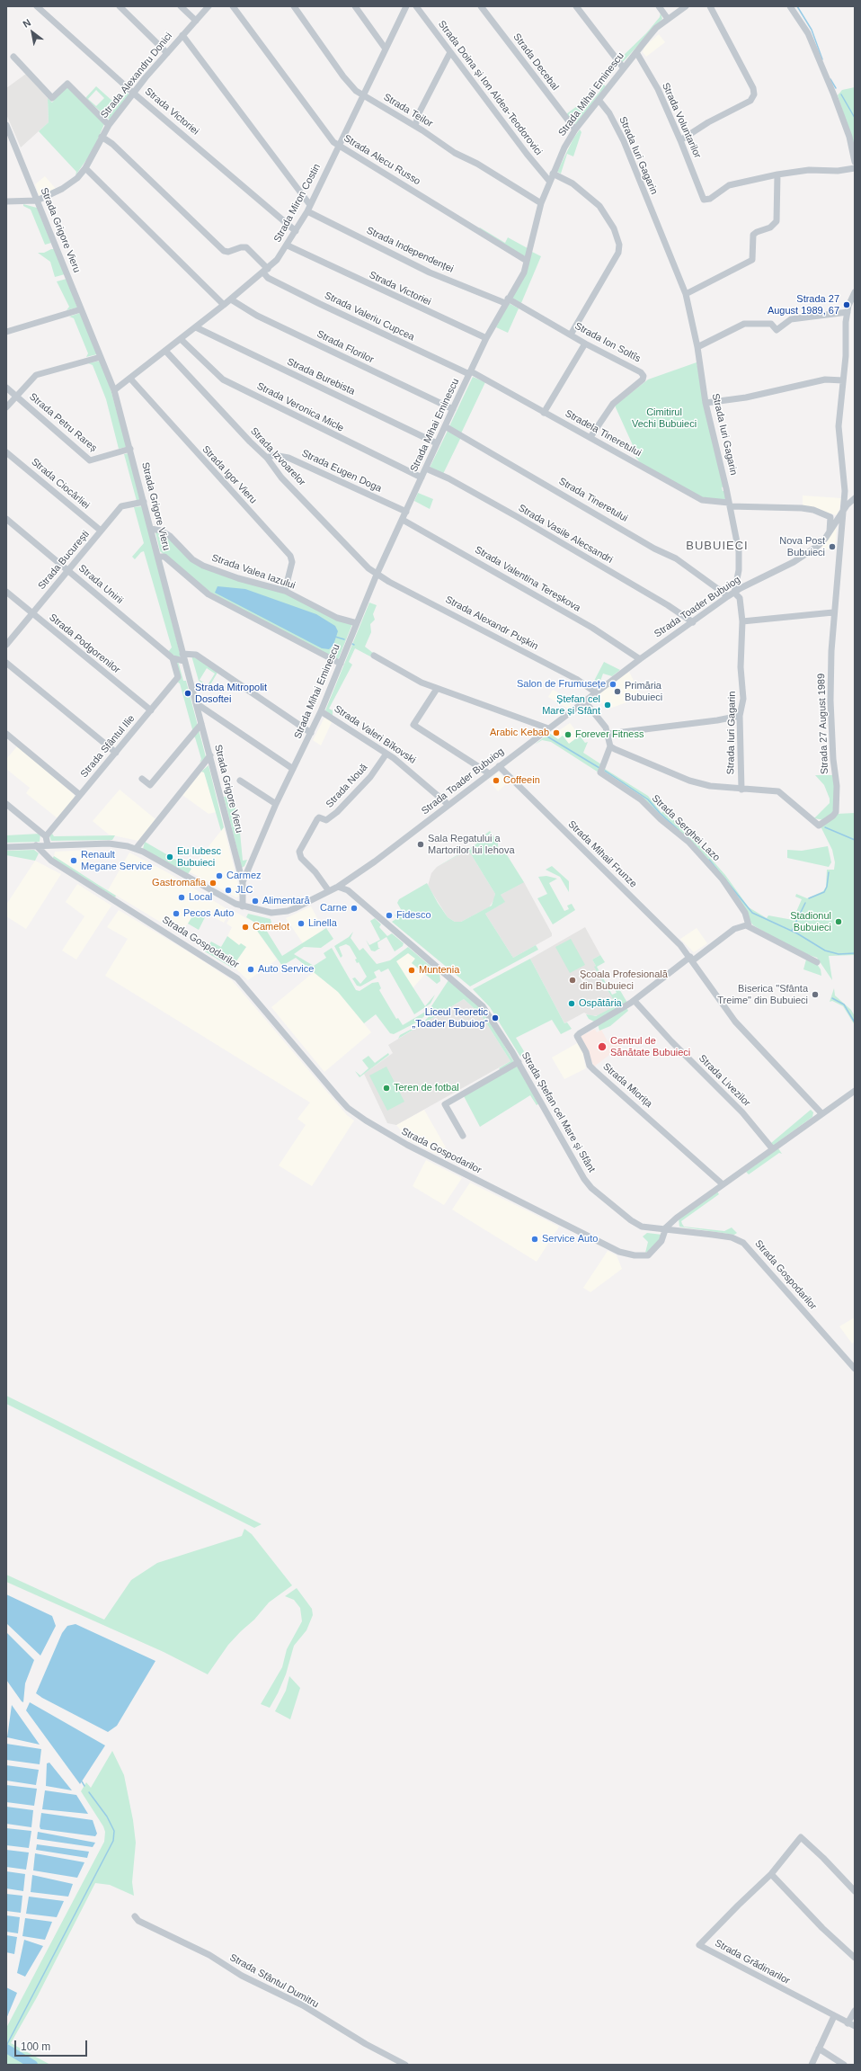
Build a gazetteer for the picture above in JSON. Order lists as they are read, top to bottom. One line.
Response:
{"streets":{"street":["Strada Decebal","Strada Alexandru Donici","Strada Doina și Ion Aldea-Teodorovici","Strada Mihai Eminescu","Strada Teilor","Strada Victoriei","Strada Voluntarilor","Strada Iuri Gagarin","Strada Alecu Russo","Strada Miron Costin","Strada Grigore Vieru","Strada Independenței","Strada Valeriu Cupcea","Strada Ion Soltîs","Strada Florilor","Strada Burebista","Strada Veronica Micle","Strada Petru Rareș","Stradela Tineretului","Strada Izvoarelor","Strada Eugen Doga","Strada Igor Vieru","Strada Ciocârliei","Strada Tineretului","Strada Vasile Alecsandri","Strada București","Strada Valea Iazului","Strada Valentina Tereșkova","Strada Unirii","Strada Toader Bubuiog","Strada Alexandr Pușkin","Strada Podgorenilor","Strada 27 August 1989","Strada Valeri Bîkovski","Strada Sfântul Ilie","Strada Nouă","Strada Serghei Lazo","Strada Mihail Frunze","Strada Gospodarilor","Strada Livezilor","Strada Miorița","Strada Ștefan cel Mare și Sfânt","Strada Grădinarilor","Strada Sfântul Dumitru"]},"crossings":[["Strada Decebal","Strada Mihai Eminescu"],["Strada Alexandru Donici","Strada Victoriei"],["Strada Alexandru Donici","Strada Grigore Vieru"],["Strada Alexandru Donici","Strada Independenței"],["Strada Alexandru Donici","Strada Valeriu Cupcea"],["Strada Doina și Ion Aldea-Teodorovici","Strada Mihai Eminescu"],["Strada Mihai Eminescu","Strada Teilor"],["Strada Mihai Eminescu","Strada Victoriei"],["Strada Mihai Eminescu","Strada Voluntarilor"],["Strada Mihai Eminescu","Strada Iuri Gagarin"],["Strada Mihai Eminescu","Strada Alecu Russo"],["Strada Mihai Eminescu","Strada Grigore Vieru"],["Strada Mihai Eminescu","Strada Independenței"],["Strada Mihai Eminescu","Strada Valeriu Cupcea"],["Strada Mihai Eminescu","Strada Ion Soltîs"],["Strada Mihai Eminescu","Strada Florilor"],["Strada Mihai Eminescu","Strada Burebista"],["Strada Mihai Eminescu","Strada Veronica Micle"],["Strada Mihai Eminescu","Stradela Tineretului"],["Strada Mihai Eminescu","Strada Izvoarelor"],["Strada Mihai Eminescu","Strada Eugen Doga"],["Strada Mihai Eminescu","Strada Tineretului"],["Strada Mihai Eminescu","Strada Vasile Alecsandri"],["Strada Mihai Eminescu","Strada Valea Iazului"],["Strada Mihai Eminescu","Strada Valentina Tereșkova"],["Strada Mihai Eminescu","Strada Alexandr Pușkin"],["Strada Mihai Eminescu","Strada Valeri Bîkovski"],["Strada Teilor","Strada Miron Costin"],["Strada Victoriei","Strada Miron Costin"],["Strada Iuri Gagarin","Stradela Tineretului"],["Strada Iuri Gagarin","Strada Toader Bubuiog"],["Strada Iuri Gagarin","Strada 27 August 1989"],["Strada Alecu Russo","Strada Miron Costin"],["Strada Miron Costin","Strada Grigore Vieru"],["Strada Miron Costin","Strada Independenței"],["Strada Miron Costin","Strada Valeriu Cupcea"],["Strada Miron Costin","Strada Florilor"],["Strada Miron Costin","Strada Burebista"],["Strada Miron Costin","Strada Veronica Micle"],["Strada Miron Costin","Strada Izvoarelor"],["Strada Miron Costin","Strada Igor Vieru"],["Strada Grigore Vieru","Strada Petru Rareș"],["Strada Grigore Vieru","Strada București"],["Strada Grigore Vieru","Strada Valea Iazului"],["Strada Grigore Vieru","Strada Unirii"],["Strada Grigore Vieru","Strada Toader Bubuiog"],["Strada Independenței","Strada Ion Soltîs"],["Strada Valeriu Cupcea","Stradela Tineretului"],["Strada Ion Soltîs","Stradela Tineretului"],["Stradela Tineretului","Strada Toader Bubuiog"],["Strada Izvoarelor","Strada Eugen Doga"],["Strada Izvoarelor","Strada Alexandr Pușkin"],["Strada Igor Vieru","Strada Valea Iazului"],["Strada Ciocârliei","Strada București"],["Strada Tineretului","Strada Toader Bubuiog"],["Strada Vasile Alecsandri","Strada Toader Bubuiog"],["Strada București","Strada Unirii"],["Strada București","Strada Podgorenilor"],["Strada Valentina Tereșkova","Strada Toader Bubuiog"],["Strada Unirii","Strada Sfântul Ilie"],["Strada Toader Bubuiog","Strada Alexandr Pușkin"],["Strada Toader Bubuiog","Strada 27 August 1989"],["Strada Toader Bubuiog","Strada Valeri Bîkovski"],["Strada Toader Bubuiog","Strada Nouă"],["Strada Toader Bubuiog","Strada Mihail Frunze"],["Strada Toader Bubuiog","Strada Gospodarilor"],["Strada Toader Bubuiog","Strada Ștefan cel Mare și Sfânt"],["Strada Podgorenilor","Strada Sfântul Ilie"],["Strada Valeri Bîkovski","Strada Nouă"],["Strada Gospodarilor","Strada Ștefan cel Mare și Sfânt"],["Strada Livezilor","Strada Miorița"]],"districts":["BUBUIECI"],"parks":["Cimitirul Vechi Bubuieci"],"places":["Strada 27 August 1989, 67","Nova Post Bubuieci","Salon de Frumusețe","Primăria Bubuieci","Strada Mitropolit Dosoftei","Ștefan cel Mare și Sfânt","Arabic Kebab","Forever Fitness","Coffeein","Sala Regatului a Martorilor lui Iehova","Eu Iubesc Bubuieci","Renault Megane Service","Carmez","Gastromafia","JLC","Local","Alimentară","Carne","Pecos Auto","Fidesco","Stadionul Bubuieci","Linella","Camelot","Auto Service","Muntenia","Școala Profesională din Bubuieci","Biserica \"Sfânta Treime\" din Bubuieci","Ospătăria","Liceul Teoretic „Toader Bubuiog“","Centrul de Sănătate Bubuieci","Teren de fotbal","Service Auto"],"scale_bar":"100 m","north":"top left"}
